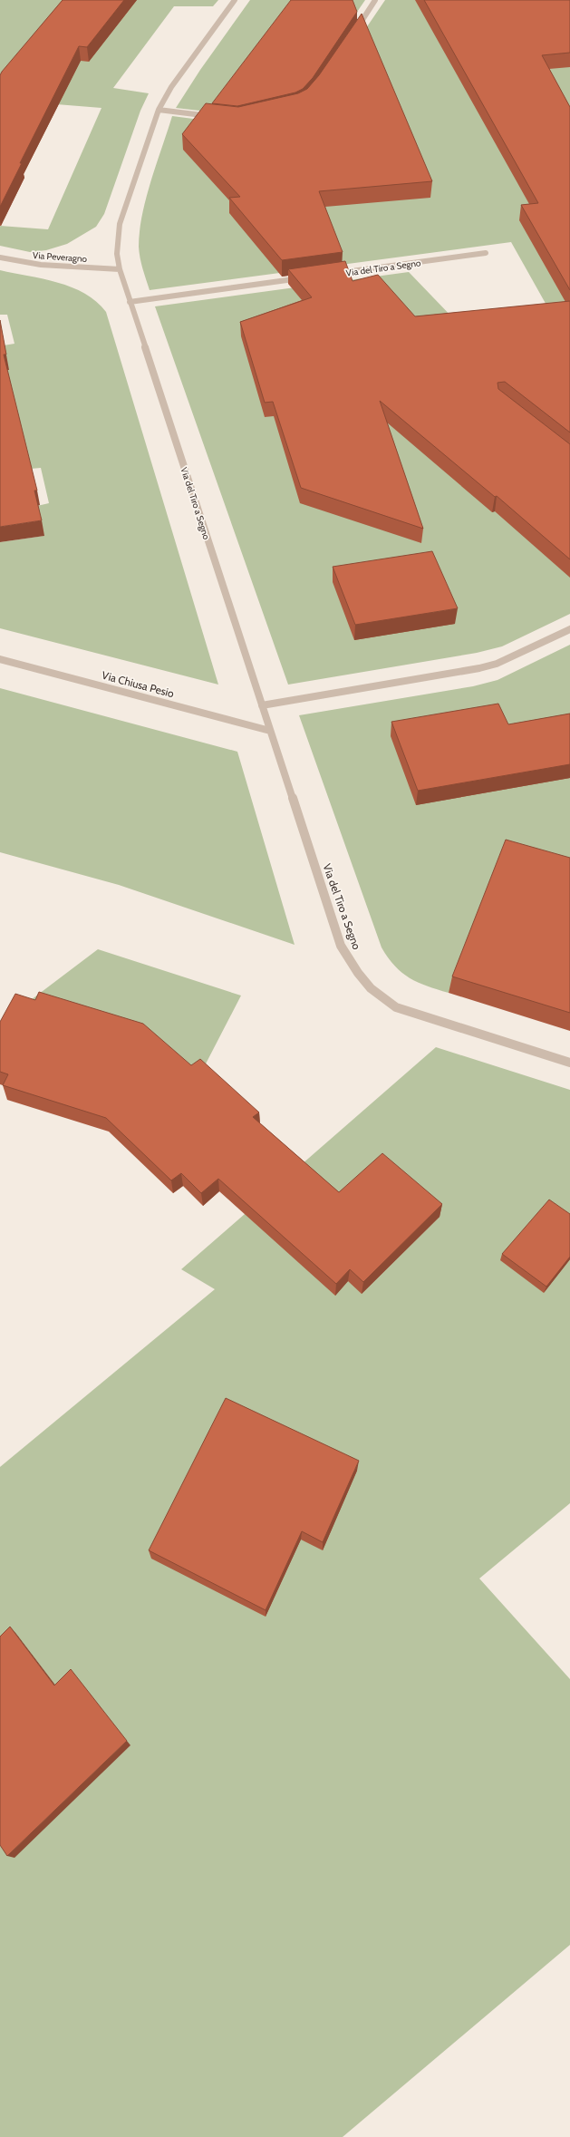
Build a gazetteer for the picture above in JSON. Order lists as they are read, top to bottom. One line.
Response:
{"streets":{"street":["Via Peveragno","Via del Tiro a Segno","Via Chiusa Pesio"]},"crossings":[["Via Peveragno","Via del Tiro a Segno"],["Via del Tiro a Segno","Via Chiusa Pesio"]]}
